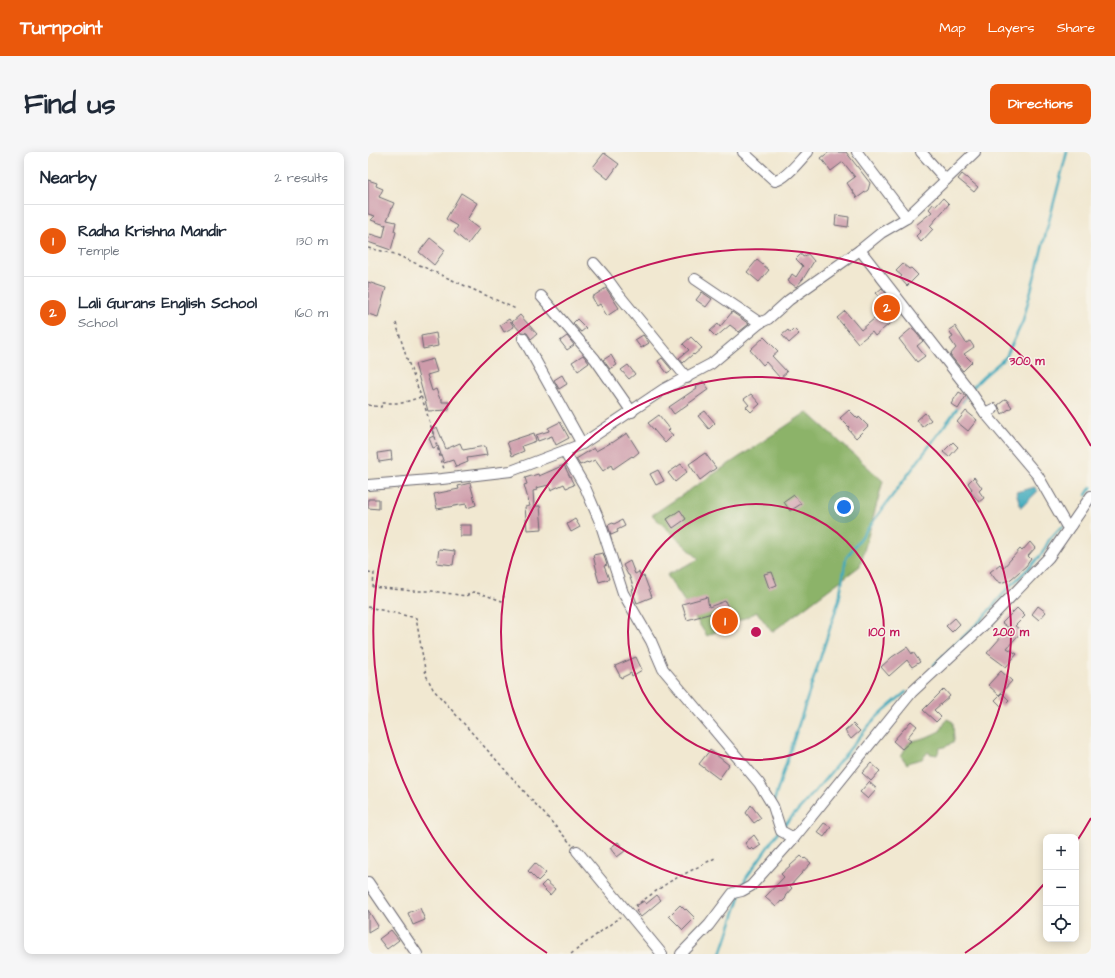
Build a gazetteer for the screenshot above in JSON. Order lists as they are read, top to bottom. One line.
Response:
{"page":{"header":"Turnpoint","nav":["Map","Layers","Share"],"buttons":"Directions","title":"Find us","heading":["Nearby","2 results"],"list":[{"mark":"1","name":"Radha Krishna Mandir","note":"Temple","value":"130 m"},{"mark":"2","name":"Lali Gurans English School","note":"School","value":"160 m"}],"pins":["2","1"],"map_buttons":["+","−"]},"rings":["300 m","100 m","200 m"]}
